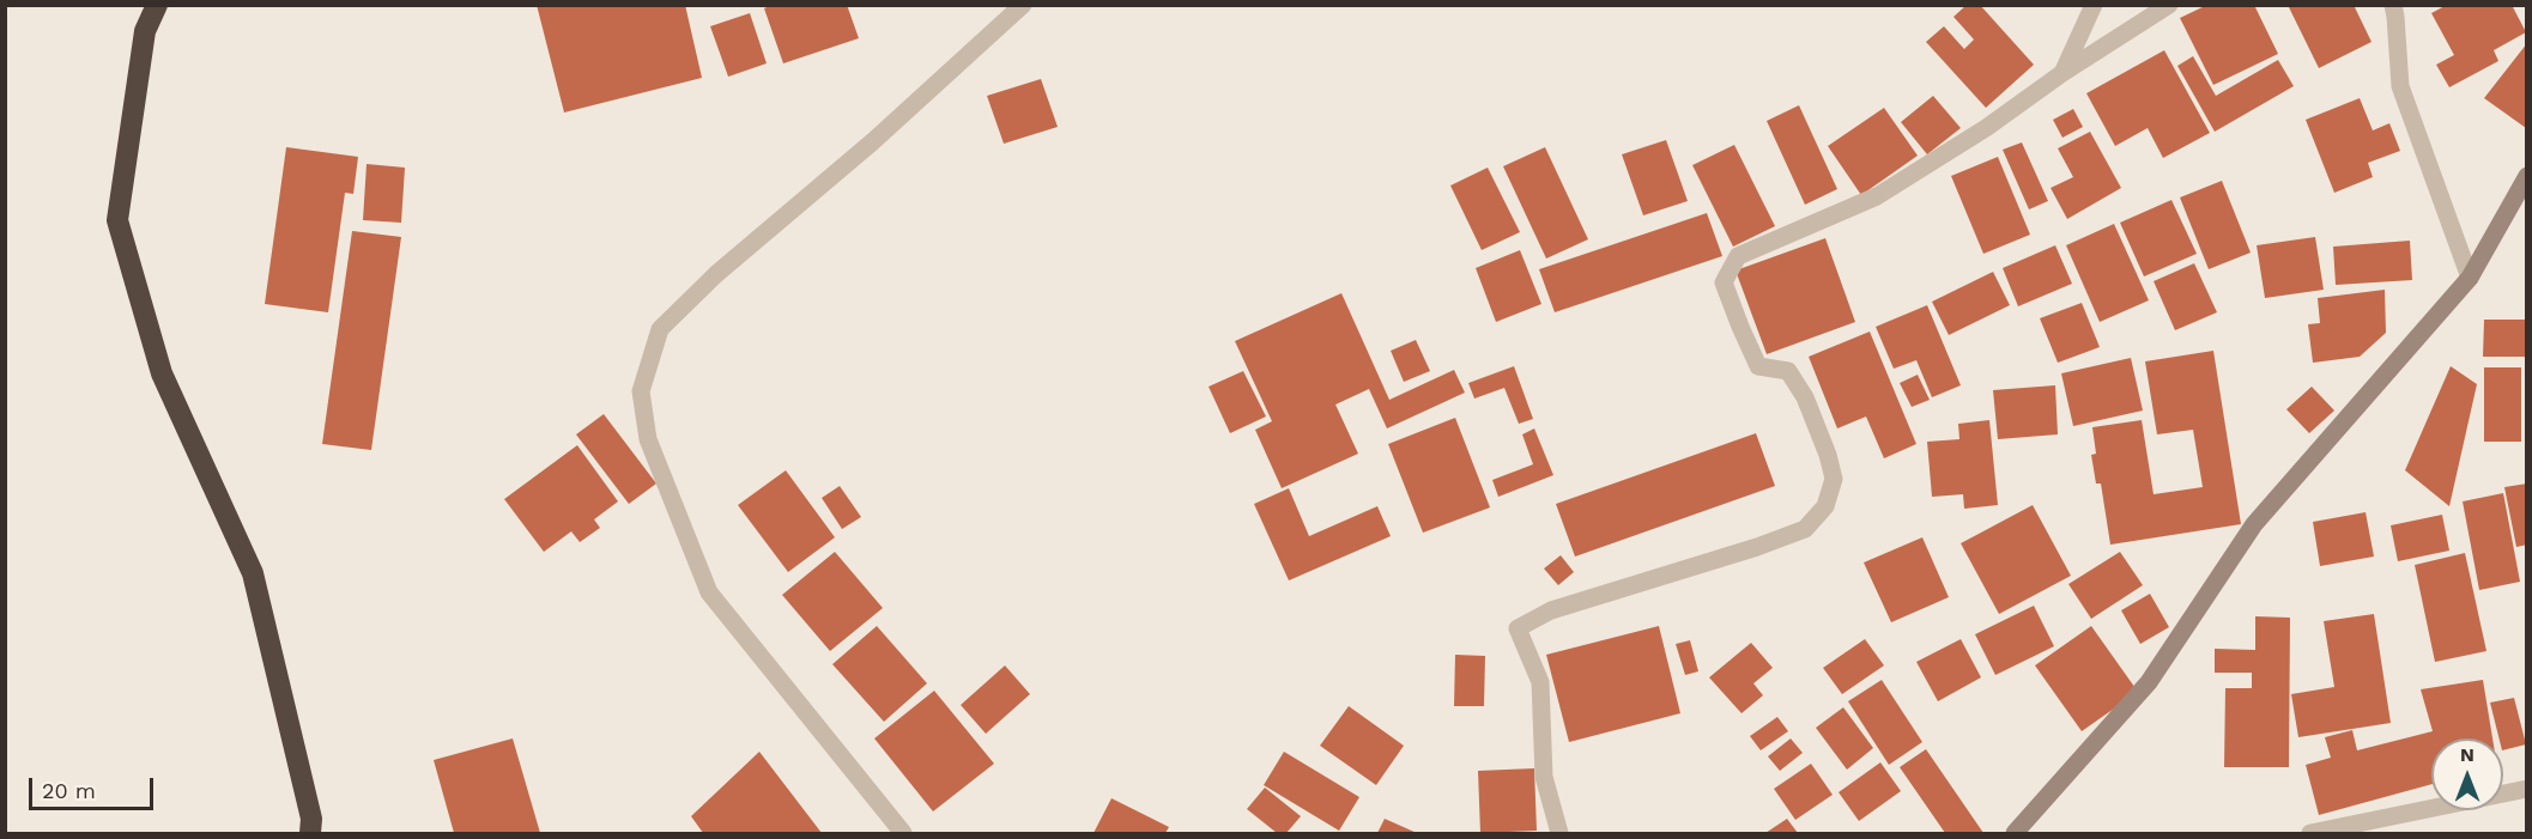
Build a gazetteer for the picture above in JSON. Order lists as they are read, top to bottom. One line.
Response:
{"scale_bar":"20 m","north":"top"}
